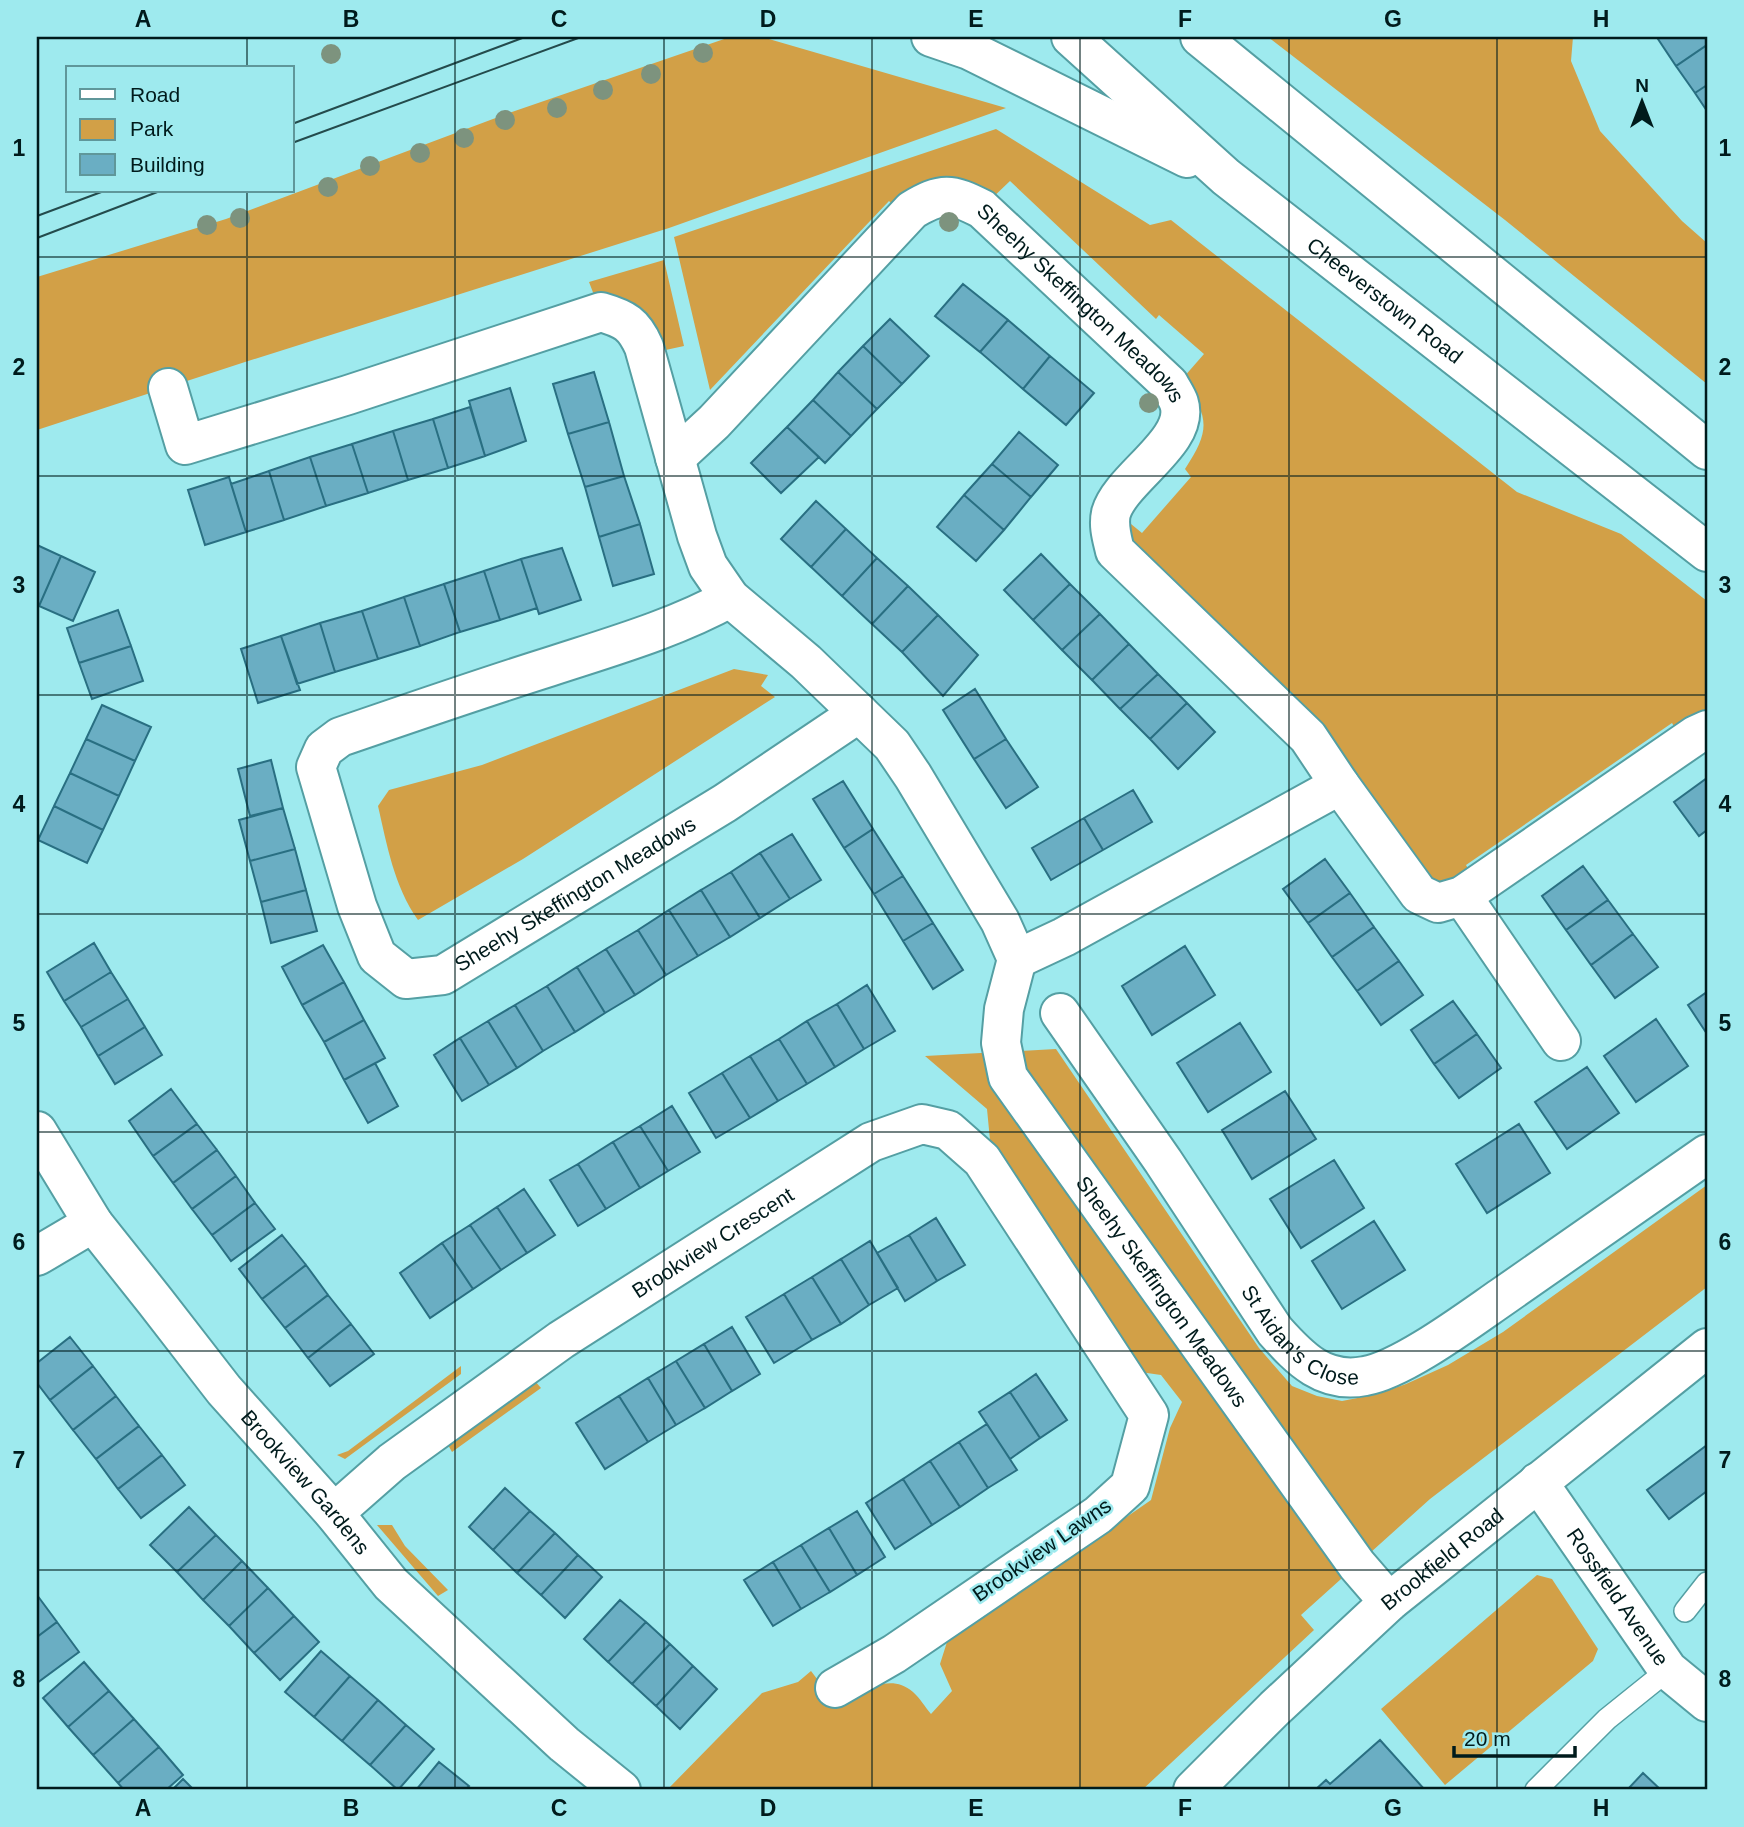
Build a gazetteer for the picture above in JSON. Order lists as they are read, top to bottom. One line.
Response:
{"streets":{"street":["Cheeverstown Road","Sheehy Skeffington Meadows","Brookview Crescent","St Aidan's Close","Brookview Gardens","Brookview Lawns","Brookfield Road","Rossfield Avenue"]},"crossings":[["Sheehy Skeffington Meadows","Brookfield Road"],["Brookview Crescent","Brookview Gardens"],["Brookview Crescent","Brookview Lawns"],["Brookfield Road","Rossfield Avenue"]],"legend":["Road","Park","Building"],"scale_bar":"20 m","north":"top","grid":{"columns":["A","B","C","D","E","F","G","H"],"rows":["1","2","3","4","5","6","7","8"]}}
